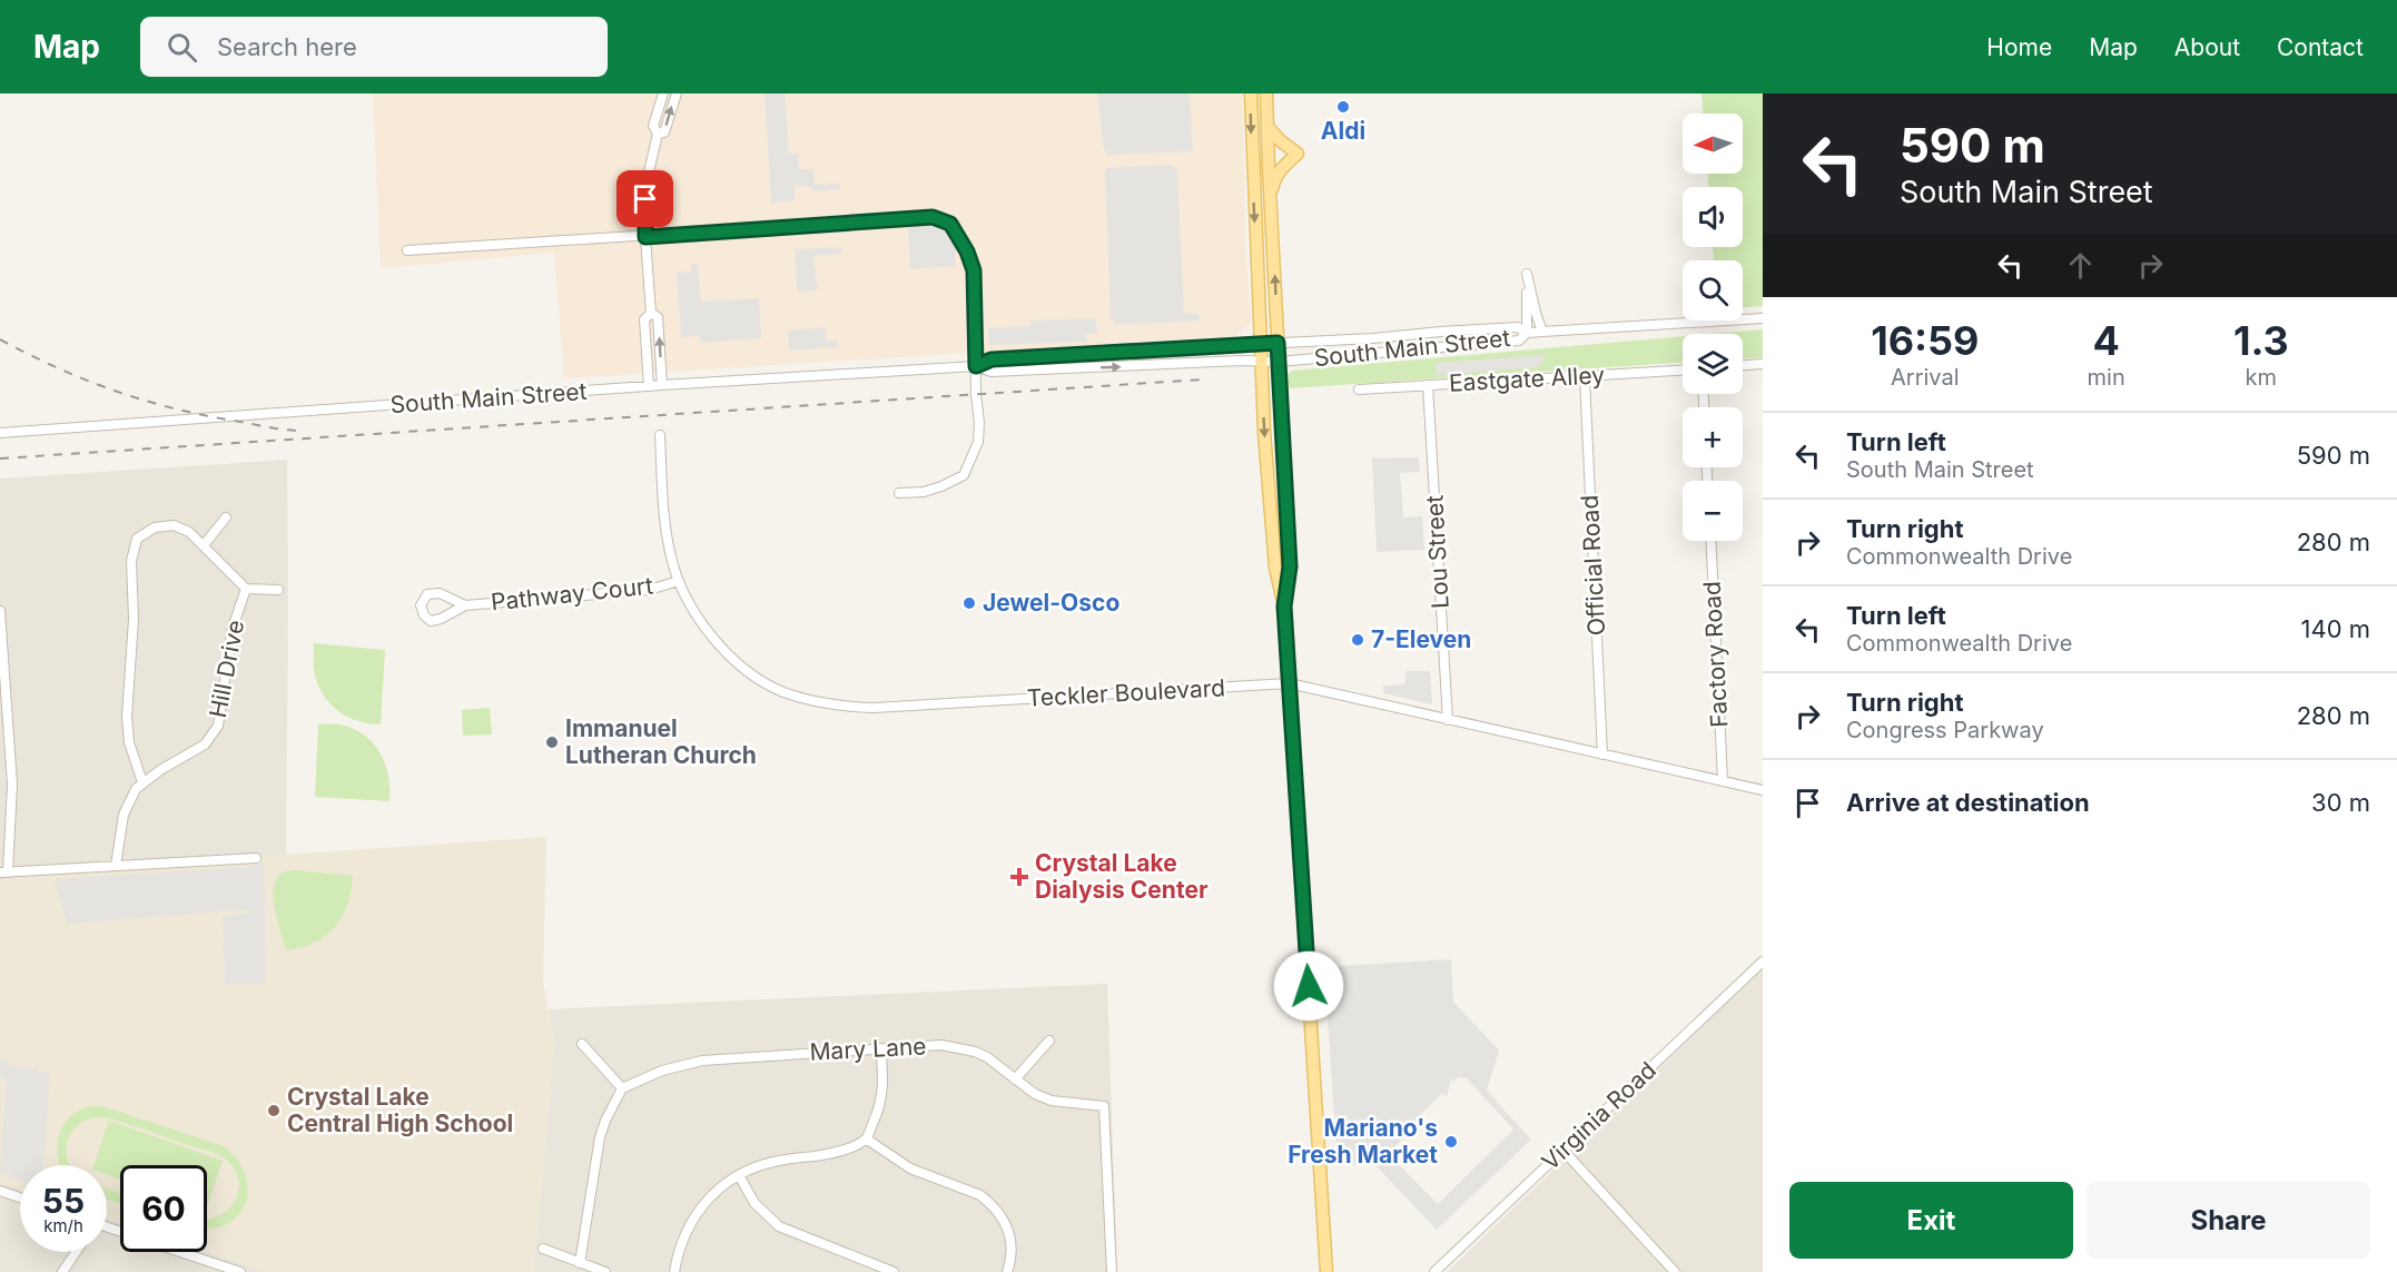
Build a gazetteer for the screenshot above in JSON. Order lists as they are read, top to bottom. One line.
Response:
{"streets":{"street":["South Main Street","Eastgate Alley","Lou Street","Official Road","Pathway Court","Factory Road","Hill Drive","Teckler Boulevard","Mary Lane","Virginia Road"]},"crossings":[["Eastgate Alley","Lou Street"],["Eastgate Alley","Official Road"],["Lou Street","Teckler Boulevard"],["Official Road","Teckler Boulevard"],["Pathway Court","Teckler Boulevard"],["Factory Road","Teckler Boulevard"]],"places":{"other":["Aldi","Jewel-Osco","7-Eleven","Immanuel Lutheran Church","Crystal Lake Central High School","Mariano's Fresh Market"],"health":["Crystal Lake Dialysis Center"]},"north":"left","page":{"header":"Map","search":"Search here","nav":["Home","Map","About","Contact"],"turn":["590 m","South Main Street"],"map_buttons":["+","−"],"eta":["16:59","Arrival","4","min","1.3","km"],"list":[{"name":"Turn left","note":"South Main Street","value":"590 m"},{"name":"Turn right","note":"Commonwealth Drive","value":"280 m"},{"name":"Turn left","note":"Commonwealth Drive","value":"140 m"},{"name":"Turn right","note":"Congress Parkway","value":"280 m"},{"name":"Arrive at destination","value":"30 m"}],"speed":"55 km/h","limit":"60","buttons":["Exit","Share"]}}
